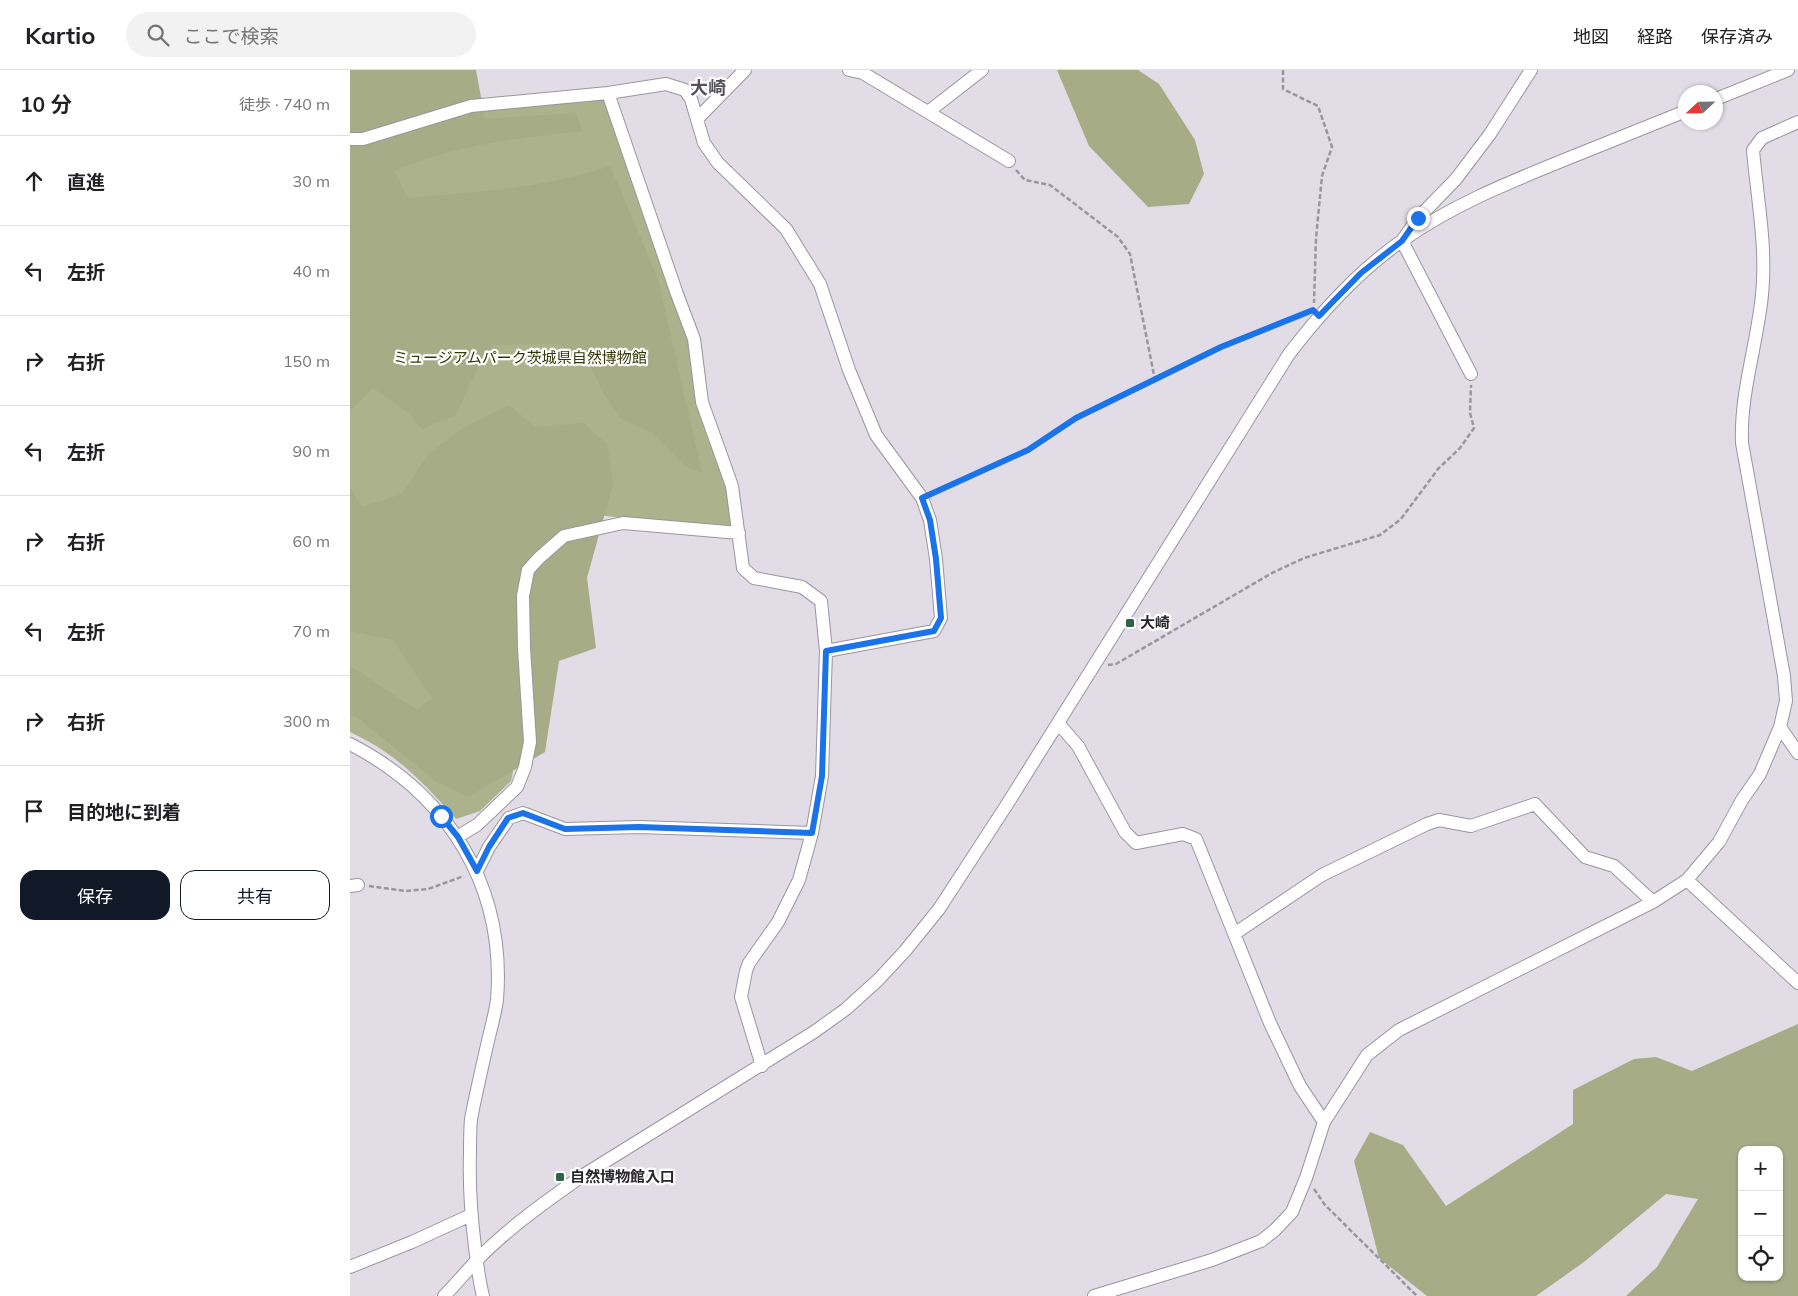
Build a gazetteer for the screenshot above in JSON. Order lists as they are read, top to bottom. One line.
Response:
{"districts":["大崎"],"parks":["ミュージアムパーク茨城県自然博物館"],"places":{"transit":["大崎","自然博物館入口"]},"north":"left","page":{"header":"Kartio","search":"ここで検索","nav":["地図","経路","保存済み"],"heading":["10 分","徒歩 · 740 m"],"list":[["直進","30 m"],["左折","40 m"],["右折","150 m"],["左折","90 m"],["右折","60 m"],["左折","70 m"],["右折","300 m"],"目的地に到着"],"buttons":["保存","共有"],"map_buttons":["+","−"]}}
